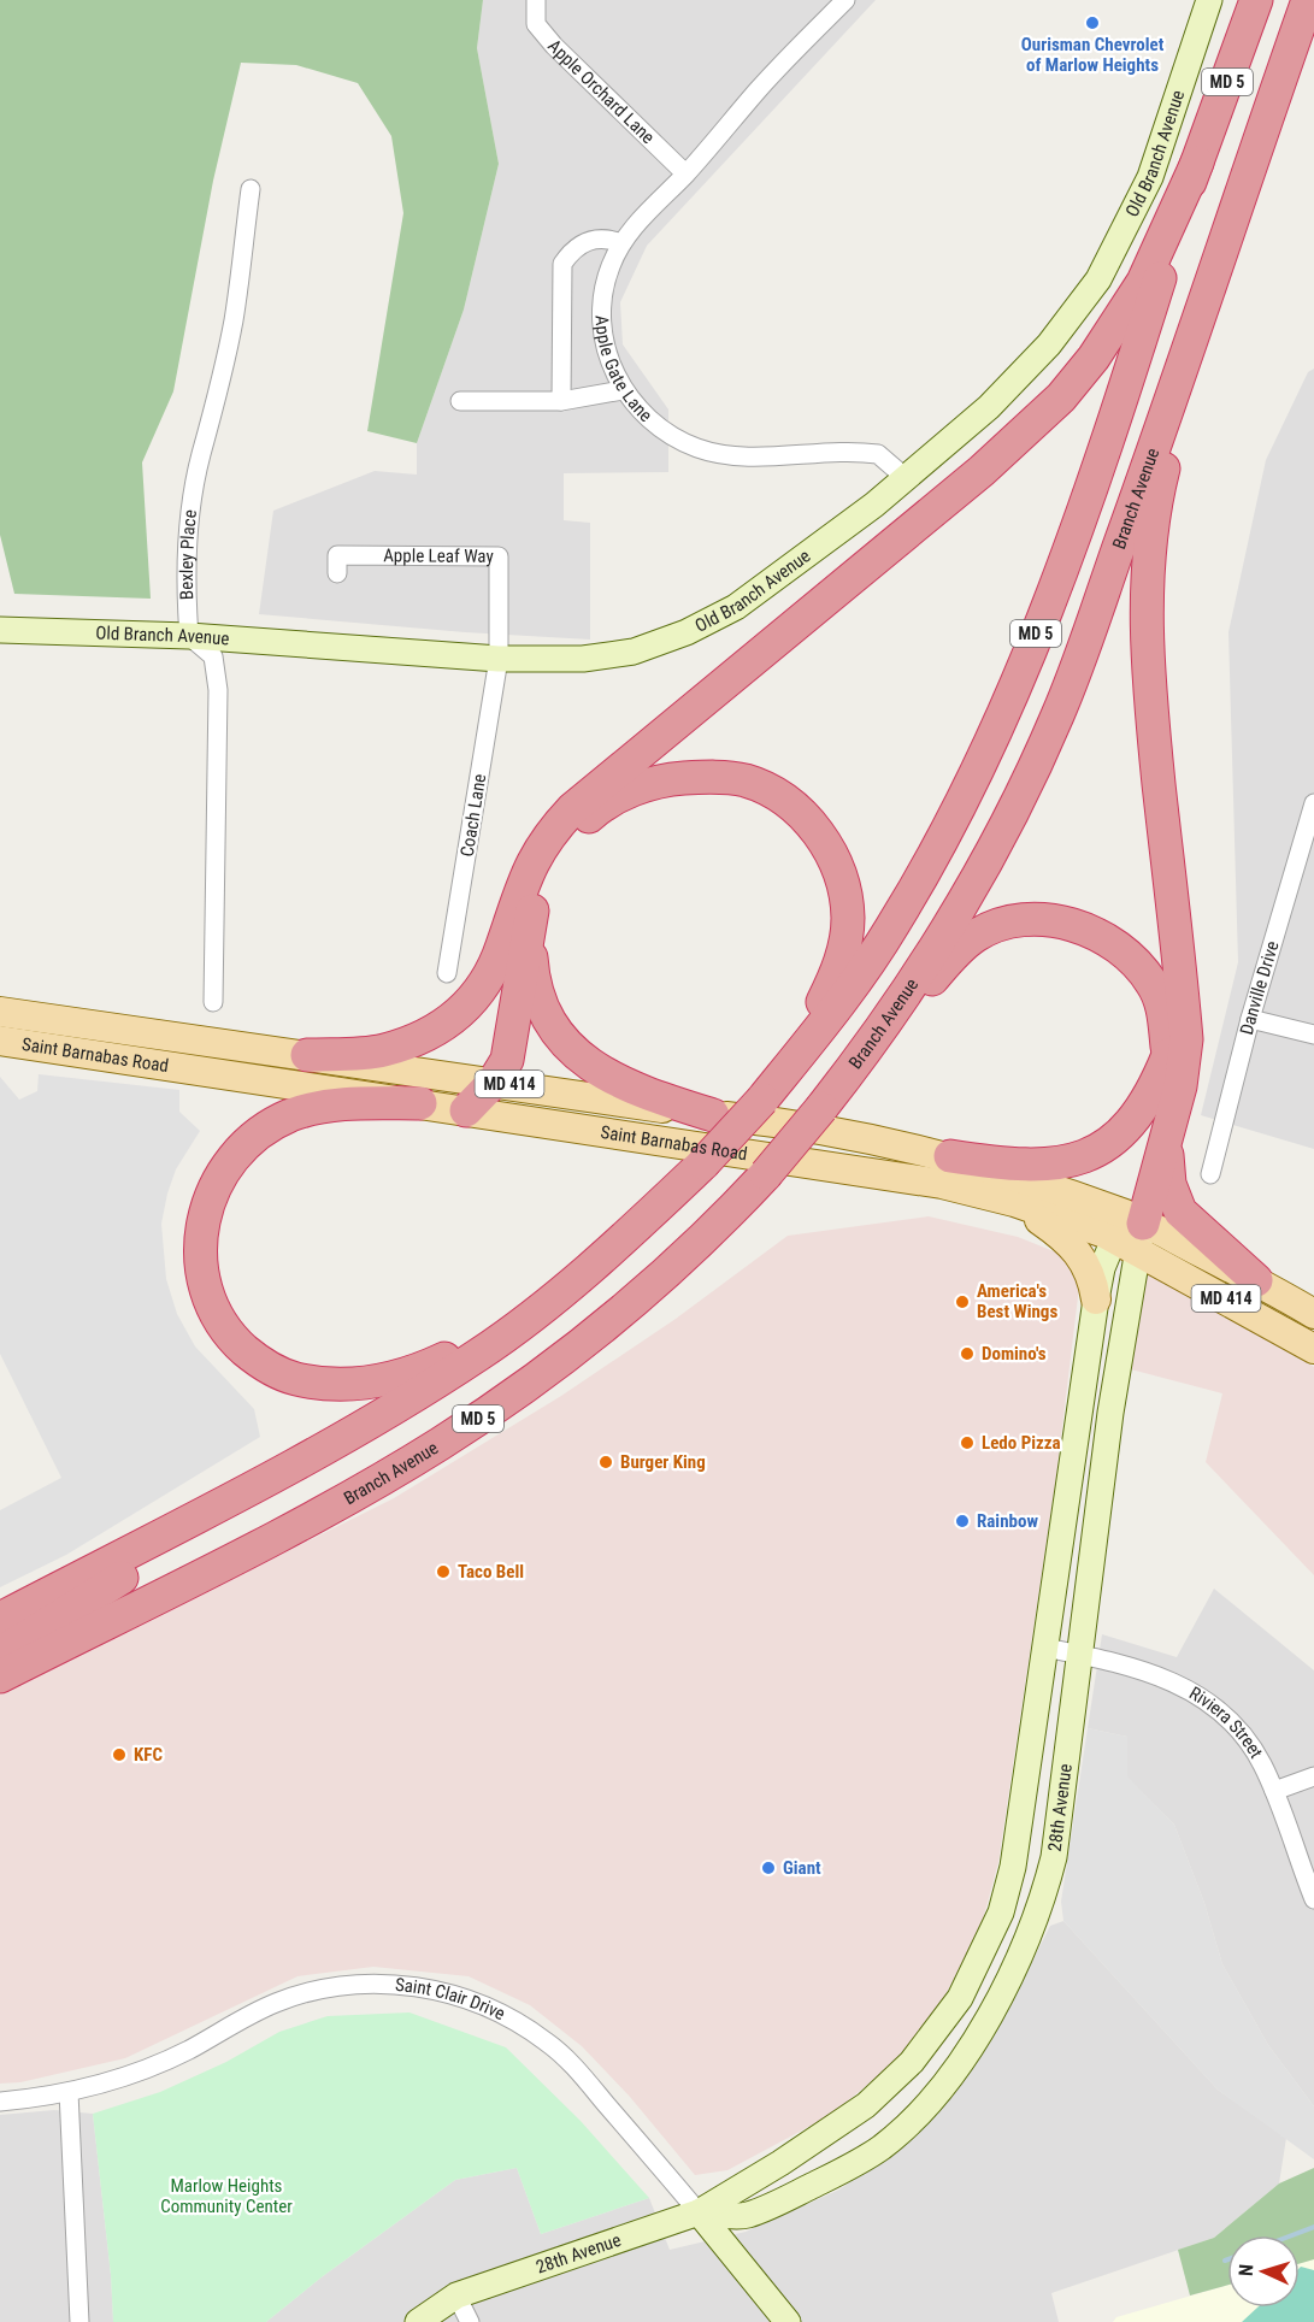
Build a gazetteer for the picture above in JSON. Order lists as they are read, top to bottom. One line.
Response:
{"streets":{"highway":["MD 5","Branch Avenue"],"main road":["Saint Barnabas Road","MD 414"],"street":["Apple Orchard Lane","Old Branch Avenue","Apple Gate Lane","Bexley Place","Apple Leaf Way","Coach Lane","Danville Drive","Riviera Street","28th Avenue","Saint Clair Drive"]},"crossings":[["Apple Orchard Lane","Apple Gate Lane"],["Old Branch Avenue","Apple Gate Lane"],["Old Branch Avenue","Bexley Place"],["Old Branch Avenue","Apple Leaf Way"],["Old Branch Avenue","Coach Lane"],["Apple Leaf Way","Coach Lane"],["Saint Barnabas Road","28th Avenue"],["Riviera Street","28th Avenue"],["28th Avenue","Saint Clair Drive"]],"parks":["Marlow Heights Community Center"],"places":["Ourisman Chevrolet of Marlow Heights","America's Best Wings","Domino's","Ledo Pizza","Burger King","Rainbow","Taco Bell","KFC","Giant"],"north":"left"}
